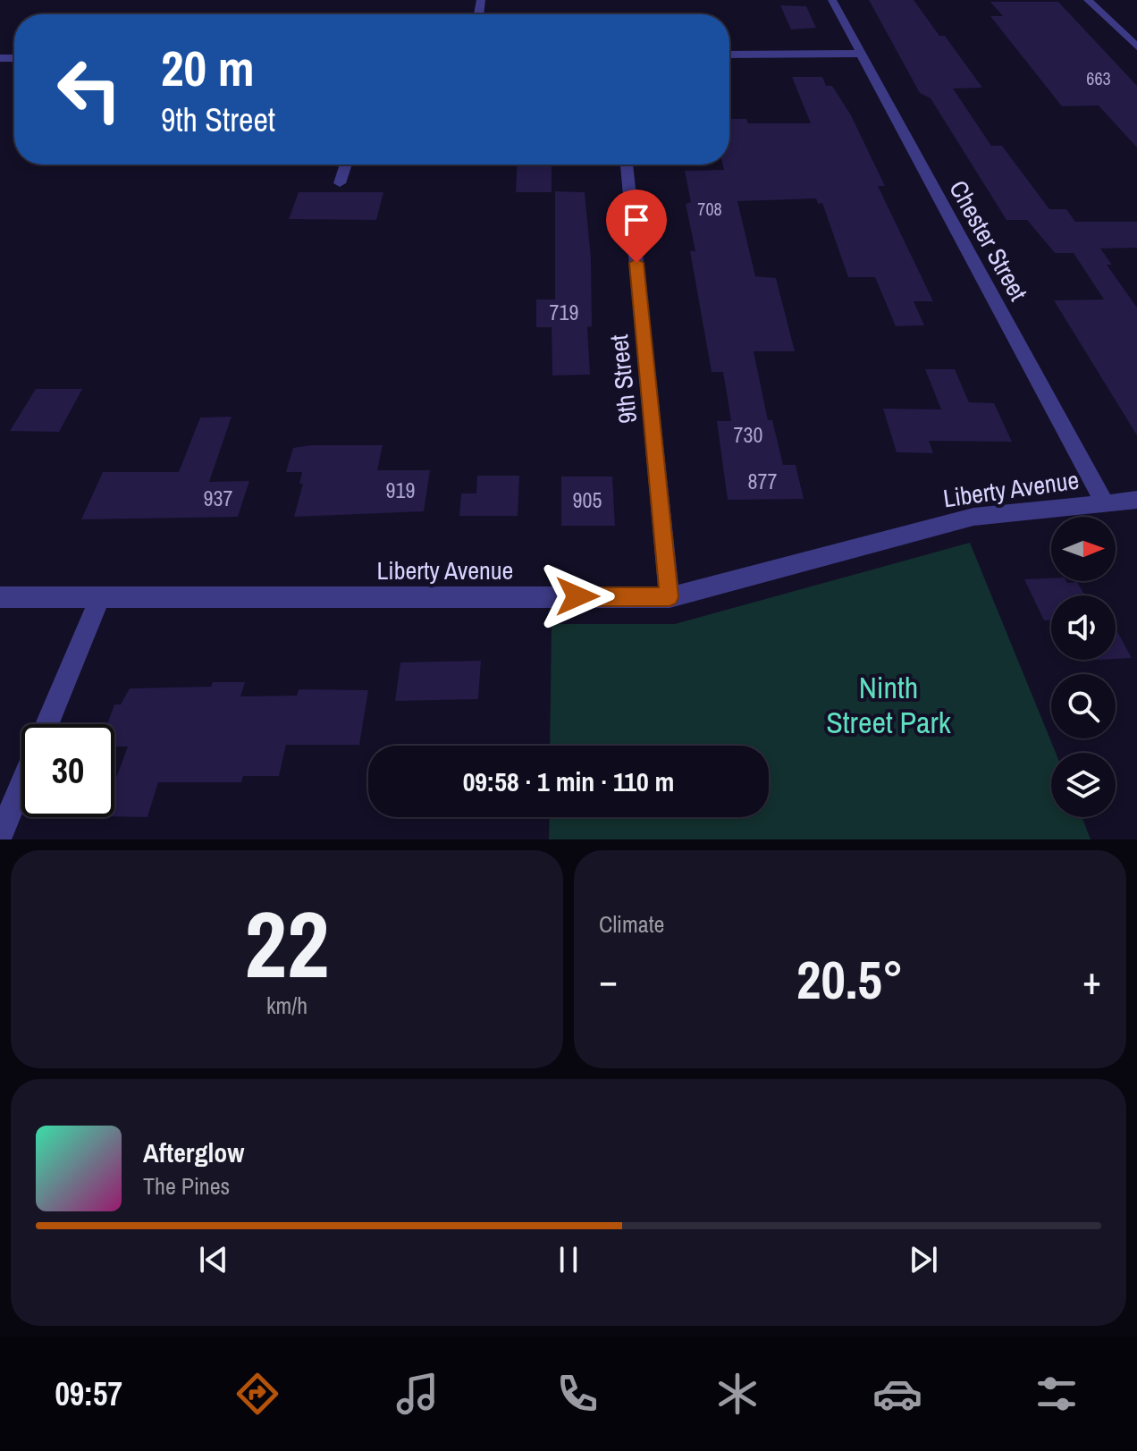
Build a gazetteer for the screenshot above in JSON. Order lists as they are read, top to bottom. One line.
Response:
{"streets":{"street":["Chester Street","9th Street","Liberty Avenue"]},"crossings":[["Chester Street","Liberty Avenue"],["9th Street","Liberty Avenue"]],"parks":["Ninth Street Park"],"house_numbers":["663","708","719","730","877","919","937","905"],"north":"right","page":{"turn":["20 m","9th Street"],"limit":"30","trip":"09:58 · 1 min · 110 m","tile":[["22","km/h"],"Climate"],"heat":["−","20.5°","+"],"song":["Afterglow","The Pines"],"tabs":"09:57"}}
